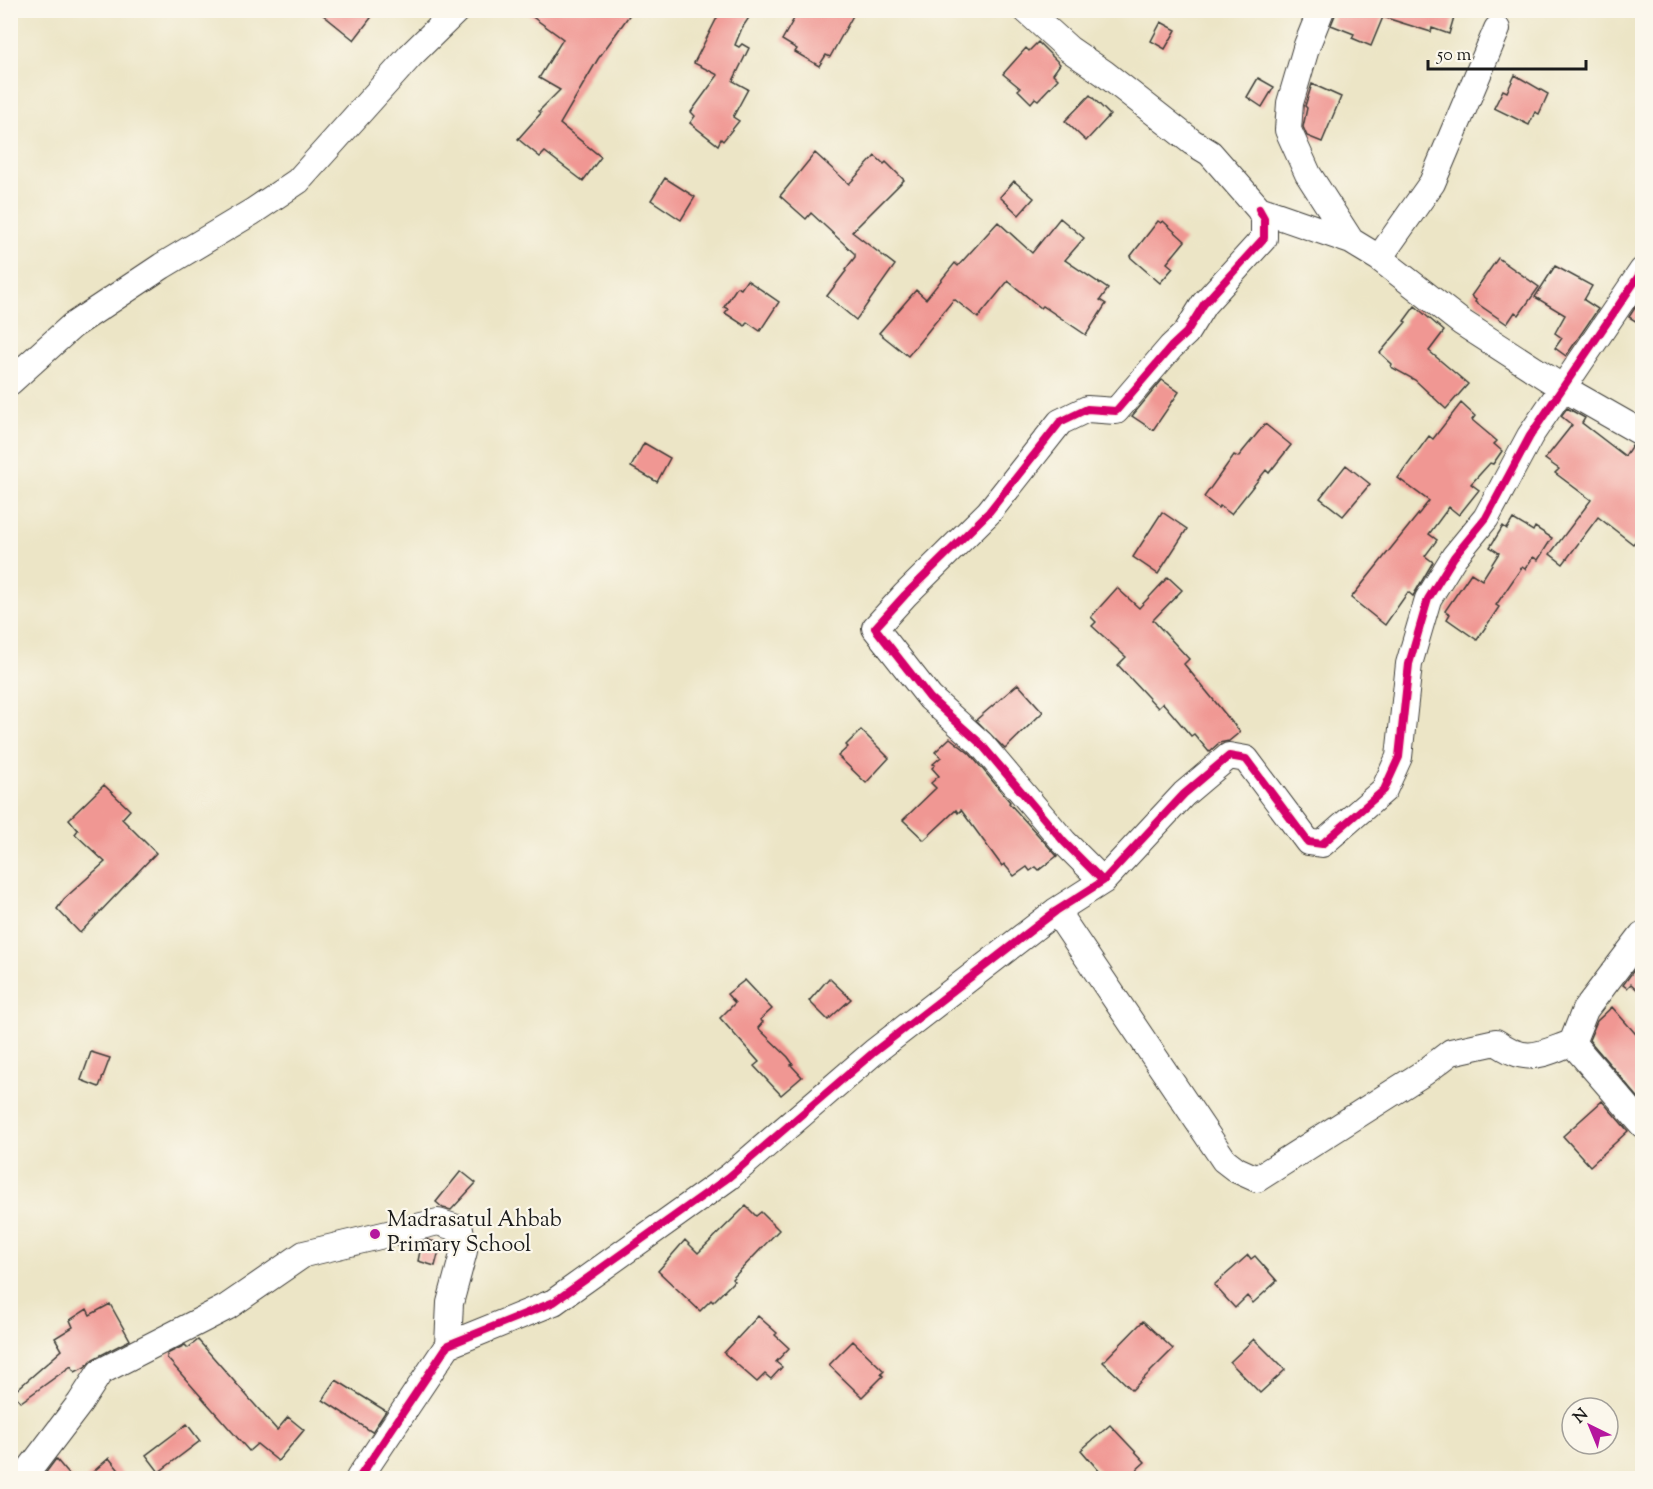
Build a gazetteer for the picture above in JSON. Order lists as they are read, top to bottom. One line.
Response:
{"places":["Madrasatul Ahbab Primary School"],"scale_bar":"50 m","north":"top left"}
